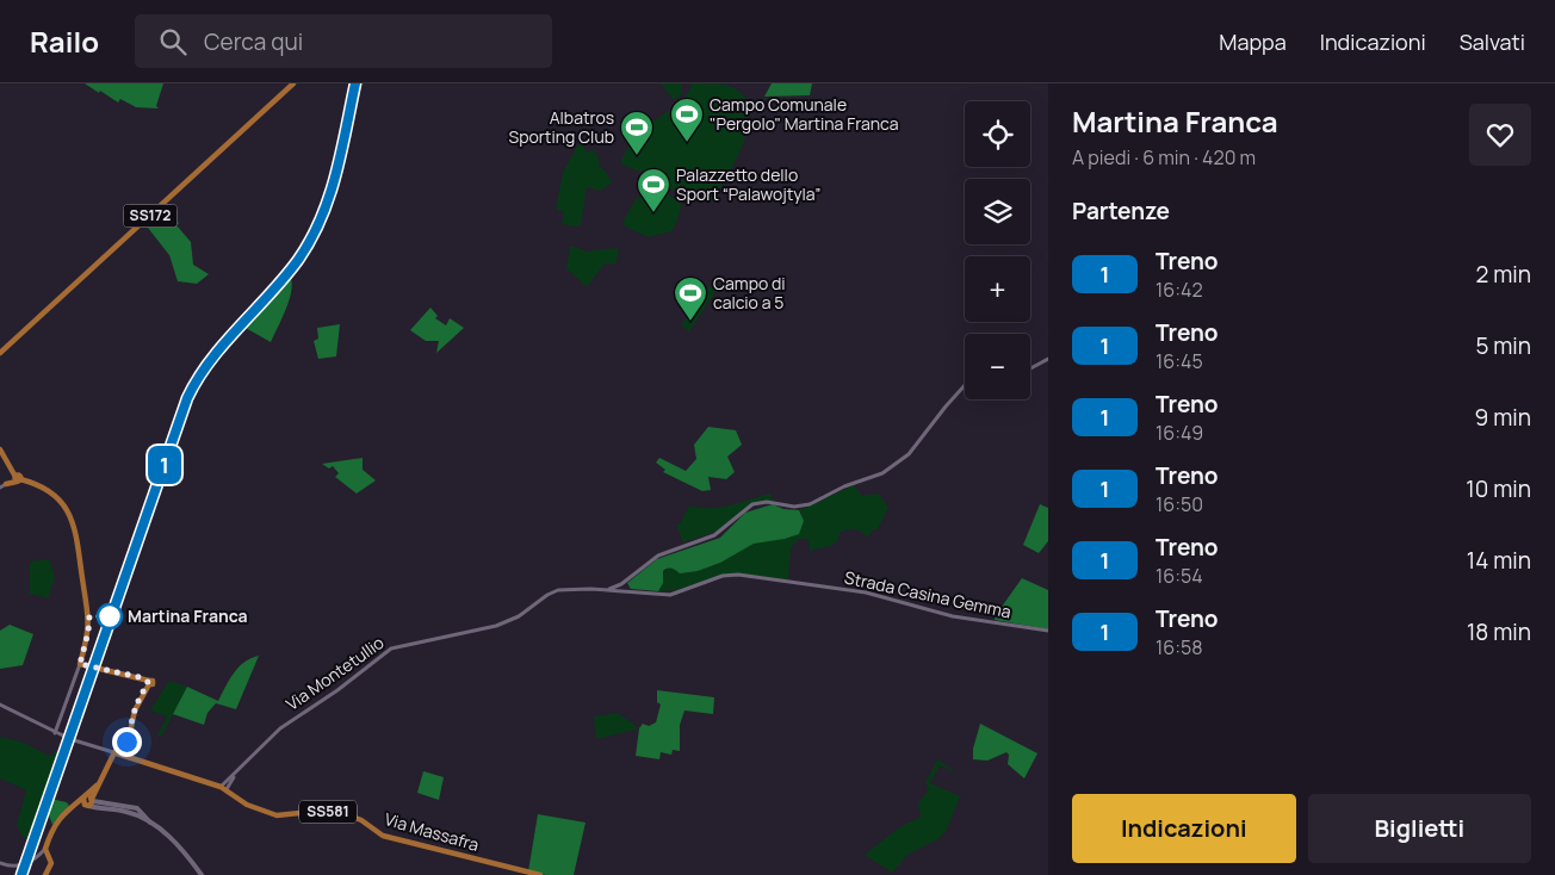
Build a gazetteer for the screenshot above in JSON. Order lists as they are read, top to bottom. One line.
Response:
{"streets":{"main road":["SS172","SS581","Via Massafra"],"street":["Strada Casina Gemma","Via Montetullio"]},"crossings":[["Strada Casina Gemma","Via Montetullio"],["Via Montetullio","Via Massafra"]],"places":{"sports":["Campo Comunale \"Pergolo\" Martina Franca","Albatros Sporting Club","Palazzetto dello Sport “Palawojtyla”","Campo di calcio a 5"],"other":["Martina Franca"]},"page":{"header":"Railo","search":"Cerca qui","nav":["Mappa","Indicazioni","Salvati"],"on_map":"1","heading":[["Martina Franca","A piedi · 6 min · 420 m"],"Partenze"],"map_buttons":["+","−"],"list":[{"mark":"1","name":"Treno","note":"16:42","value":"2 min"},{"mark":"1","name":"Treno","note":"16:45","value":"5 min"},{"mark":"1","name":"Treno","note":"16:49","value":"9 min"},{"mark":"1","name":"Treno","note":"16:50","value":"10 min"},{"mark":"1","name":"Treno","note":"16:54","value":"14 min"},{"mark":"1","name":"Treno","note":"16:58","value":"18 min"}],"buttons":["Indicazioni","Biglietti"]}}
